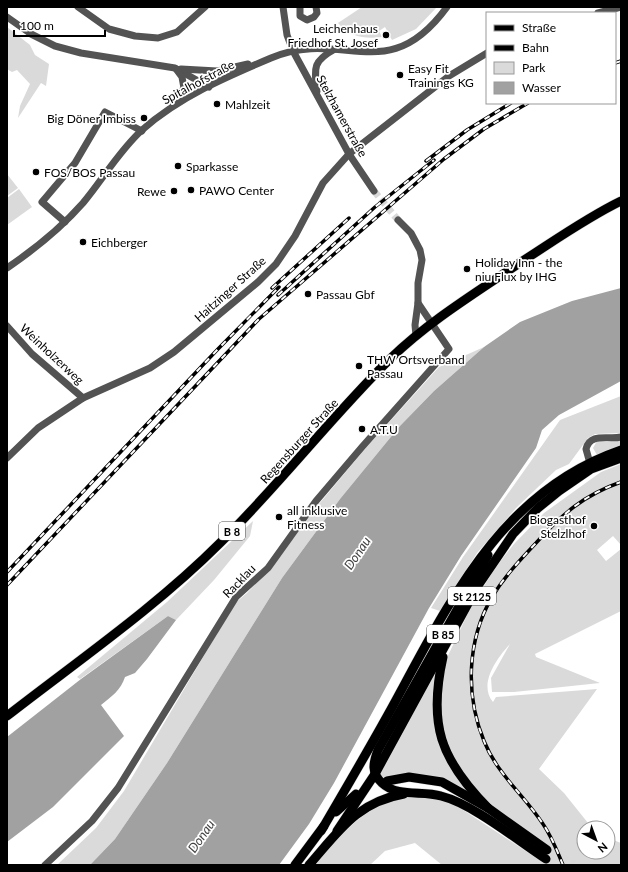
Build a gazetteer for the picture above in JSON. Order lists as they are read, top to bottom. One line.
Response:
{"streets":{"main road":["Regensburger Straße","B 8","St 2125","B 85"],"street":["Spitalhofstraße","Stelzhamerstraße","Haitzinger Straße","Weinholzerweg","Racklau"]},"crossings":[["Spitalhofstraße","Stelzhamerstraße"],["Stelzhamerstraße","Haitzinger Straße"],["Haitzinger Straße","Weinholzerweg"],["Regensburger Straße","Racklau"],["St 2125","B 85"]],"water":["Donau"],"places":["Leichenhaus Friedhof St. Josef","Easy Fit Trainings KG","Mahlzeit","Big Döner Imbiss","Sparkasse","FOS/BOS Passau","PAWO Center","Rewe","Eichberger","Holiday Inn - the niu Flux by IHG","Passau Gbf","THW Ortsverband Passau","A.T.U","all inklusive Fitness","Biogasthof Stelzlhof"],"legend":["Straße","Bahn","Park","Wasser"],"scale_bar":"100 m","north":"bottom right"}
